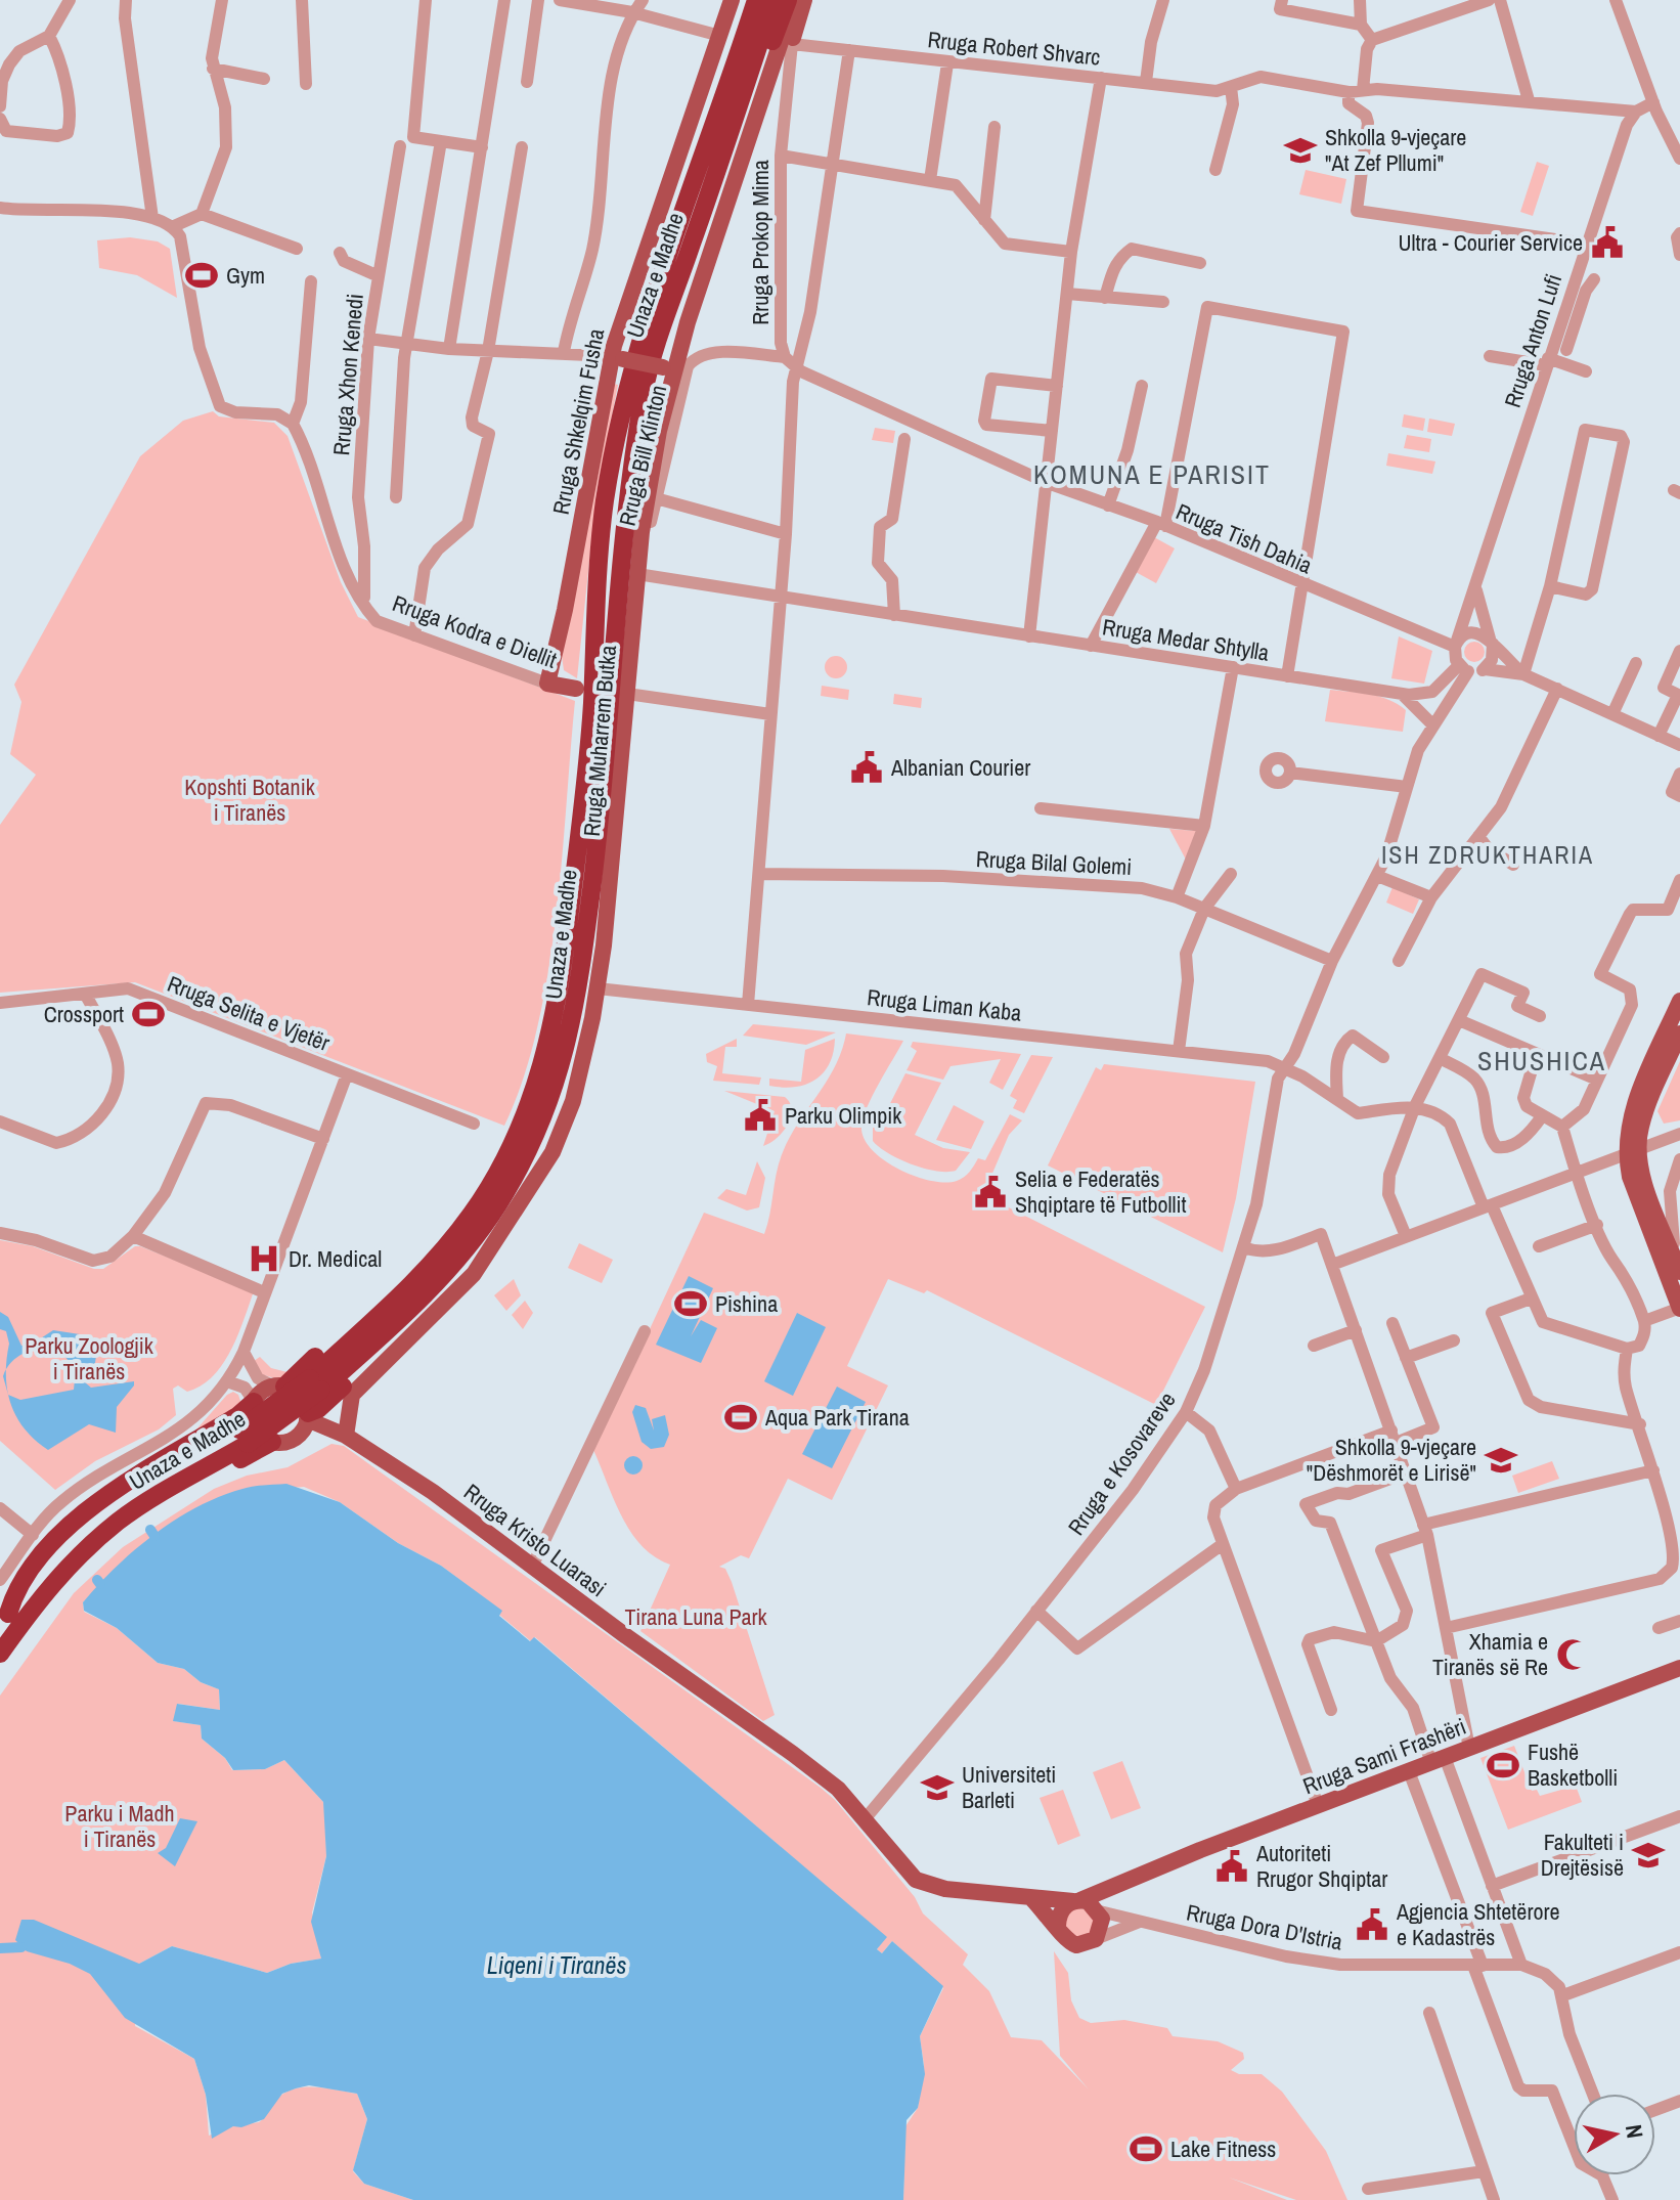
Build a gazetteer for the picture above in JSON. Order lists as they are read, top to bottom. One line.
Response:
{"streets":{"highway":["Unaza e Madhe"],"main road":["Rruga Shkelqim Fusha","Rruga Bill Klinton","Rruga Kodra e Diellit","Rruga Muharrem Butka","Rruga Kristo Luarasi","Rruga Sami Frashëri"],"street":["Rruga Robert Shvarc","Rruga Prokop Mima","Rruga Anton Lufi","Rruga Xhon Kenedi","Rruga Tish Dahia","Rruga Medar Shtylla","Rruga Bilal Golemi","Rruga Liman Kaba","Rruga Selita e Vjetër","Rruga e Kosovareve","Rruga Dora D'Istria"]},"crossings":[["Rruga Robert Shvarc","Rruga Prokop Mima"],["Rruga Robert Shvarc","Rruga Anton Lufi"],["Rruga Prokop Mima","Rruga Bill Klinton"],["Rruga Prokop Mima","Rruga Tish Dahia"],["Rruga Prokop Mima","Rruga Medar Shtylla"],["Rruga Prokop Mima","Rruga Bilal Golemi"],["Rruga Prokop Mima","Rruga Liman Kaba"],["Rruga Anton Lufi","Rruga Tish Dahia"],["Rruga Anton Lufi","Rruga Medar Shtylla"],["Rruga Anton Lufi","Rruga e Kosovareve"],["Rruga Xhon Kenedi","Rruga Bill Klinton"],["Rruga Xhon Kenedi","Rruga Kodra e Diellit"],["Rruga Shkelqim Fusha","Rruga Bill Klinton"],["Rruga Shkelqim Fusha","Rruga Kodra e Diellit"],["Rruga Bill Klinton","Rruga Tish Dahia"],["Rruga Bill Klinton","Rruga Medar Shtylla"],["Rruga Bill Klinton","Rruga Muharrem Butka"],["Rruga Tish Dahia","Rruga Medar Shtylla"],["Rruga Tish Dahia","Rruga e Kosovareve"],["Rruga Medar Shtylla","Rruga Muharrem Butka"],["Rruga Medar Shtylla","Rruga e Kosovareve"],["Rruga Muharrem Butka","Rruga Liman Kaba"],["Rruga Muharrem Butka","Rruga Kristo Luarasi"],["Rruga Bilal Golemi","Rruga e Kosovareve"],["Rruga Liman Kaba","Rruga e Kosovareve"],["Rruga e Kosovareve","Rruga Kristo Luarasi"],["Rruga Kristo Luarasi","Rruga Sami Frashëri"],["Rruga Kristo Luarasi","Rruga Dora D'Istria"],["Rruga Sami Frashëri","Rruga Dora D'Istria"]],"districts":["KOMUNA E PARISIT","ISH ZDRUKTHARIA","SHUSHICA"],"water":["Liqeni i Tiranës"],"parks":["Kopshti Botanik i Tiranës","Parku Zoologjik i Tiranës","Tirana Luna Park","Parku i Madh i Tiranës"],"places":{"school or university":["Shkolla 9-vjeçare \"At Zef Pllumi\"","Shkolla 9-vjeçare \"Dëshmorët e Lirisë\"","Universiteti Barleti","Fakulteti i Drejtësisë"],"public building":["Ultra - Courier Service","Albanian Courier","Parku Olimpik","Selia e Federatës Shqiptare të Futbollit","Autoriteti Rrugor Shqiptar","Agjencia Shtetërore e Kadastrës"],"sports":["Gym","Crossport","Pishina","Aqua Park Tirana","Fushë Basketbolli","Lake Fitness"],"hospital":["Dr. Medical"],"mosque":["Xhamia e Tiranës së Re"]},"north":"right"}
